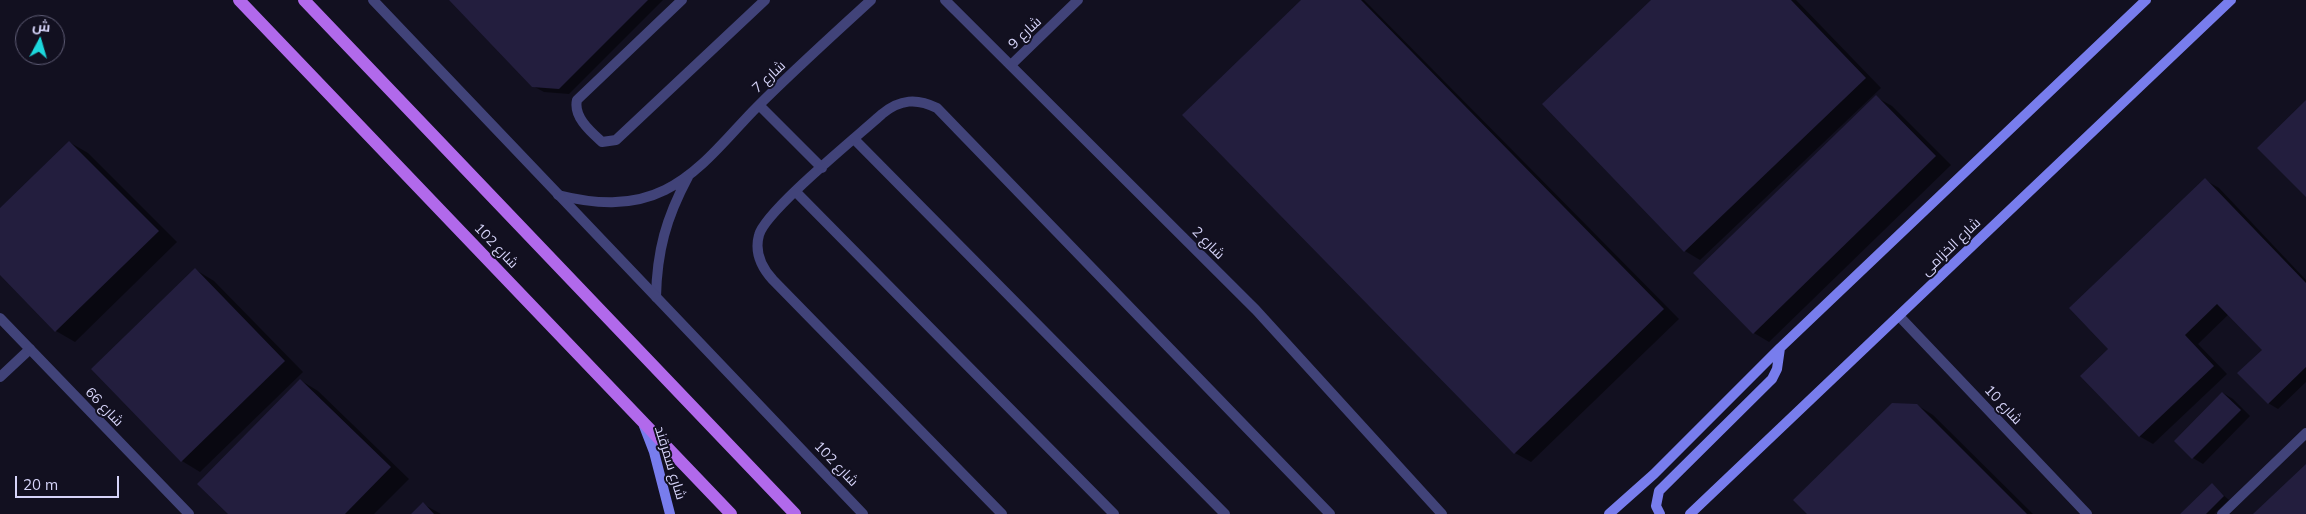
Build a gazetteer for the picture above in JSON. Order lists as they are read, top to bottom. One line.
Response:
{"streets":{"main road":["شارع 102"],"street":["شارع 9","شارع 7","شارع 2","شارع الخزامى","شارع 10","شارع 66","شارع سمرقند"]},"crossings":[["شارع 9","شارع 2"],["شارع 7","شارع 102"],["شارع 102","شارع سمرقند"],["شارع الخزامى","شارع 10"]],"scale_bar":"20 m","north":"top"}
